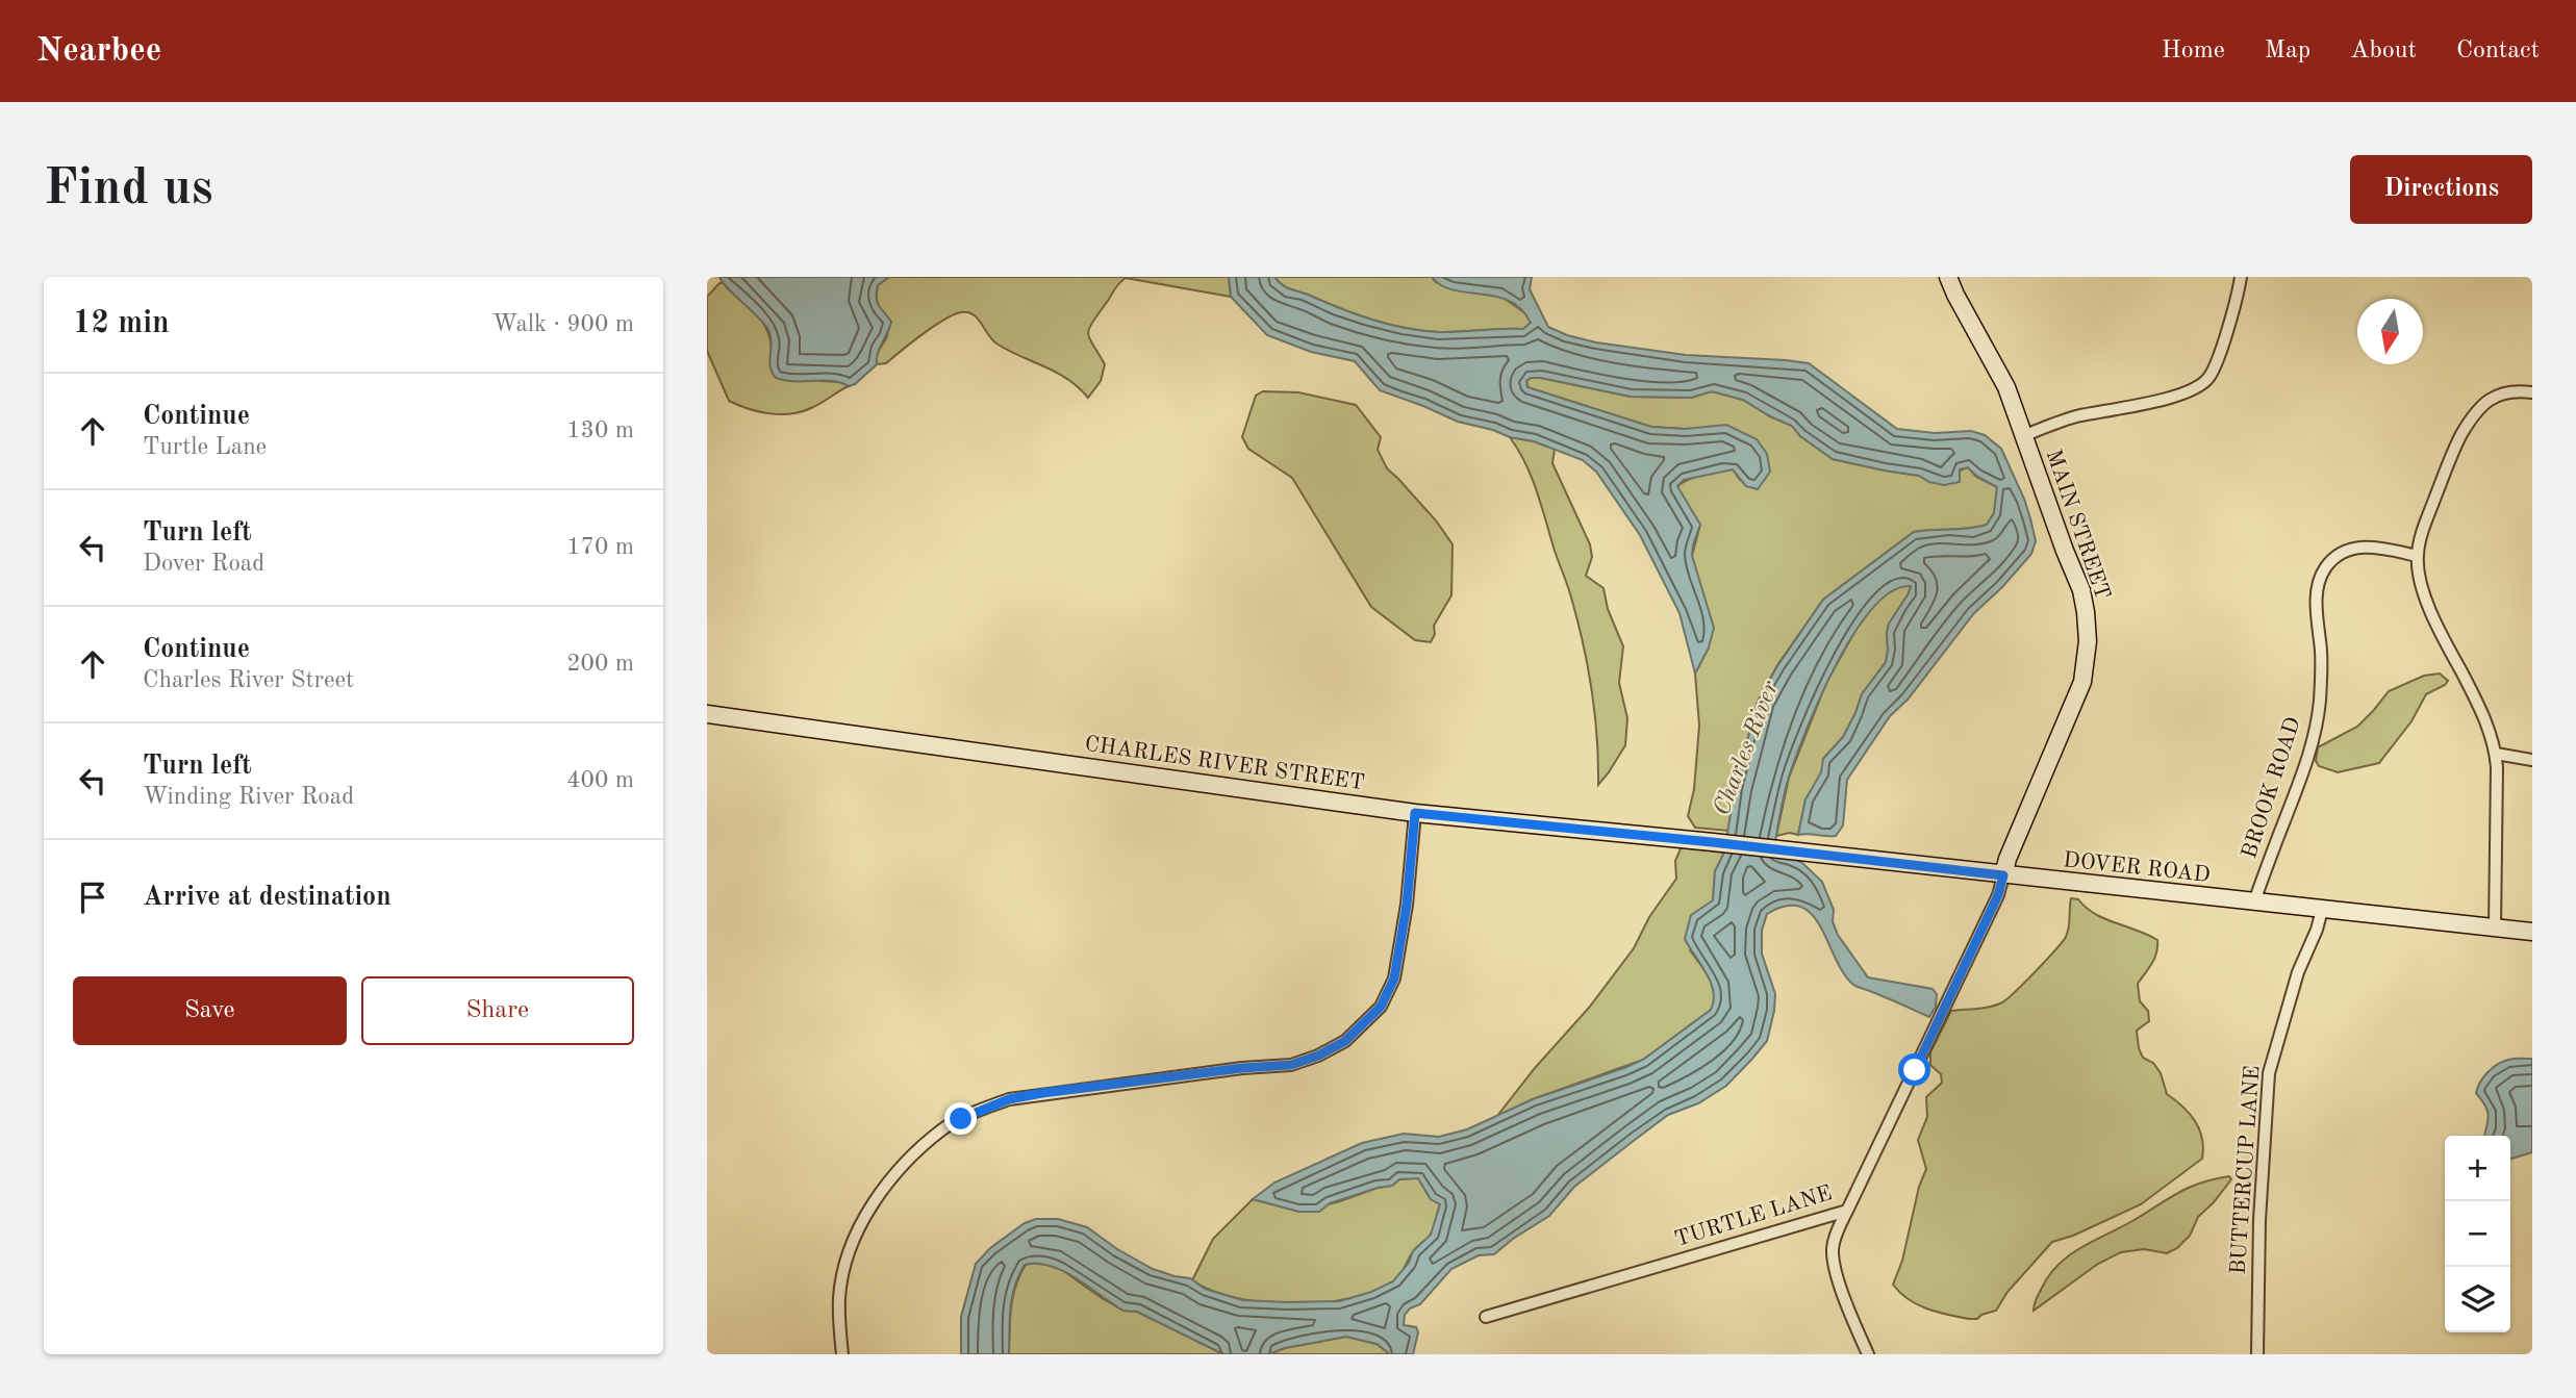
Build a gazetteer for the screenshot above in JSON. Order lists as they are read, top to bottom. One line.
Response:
{"streets":{"street":["MAIN STREET","CHARLES RIVER STREET","BROOK ROAD","DOVER ROAD","BUTTERCUP LANE","TURTLE LANE"]},"crossings":[["MAIN STREET","DOVER ROAD"],["MAIN STREET","TURTLE LANE"],["CHARLES RIVER STREET","DOVER ROAD"],["BROOK ROAD","DOVER ROAD"],["DOVER ROAD","BUTTERCUP LANE"],["DOVER ROAD","TURTLE LANE"]],"water":["Charles River"],"north":"bottom","page":{"header":"Nearbee","nav":["Home","Map","About","Contact"],"buttons":["Directions",["Save","Share"]],"title":"Find us","heading":["12 min","Walk · 900 m"],"list":[["Continue","Turtle Lane","130 m"],["Turn left","Dover Road","170 m"],["Continue","Charles River Street","200 m"],["Turn left","Winding River Road","400 m"],"Arrive at destination"],"map_buttons":["+","−"]}}
